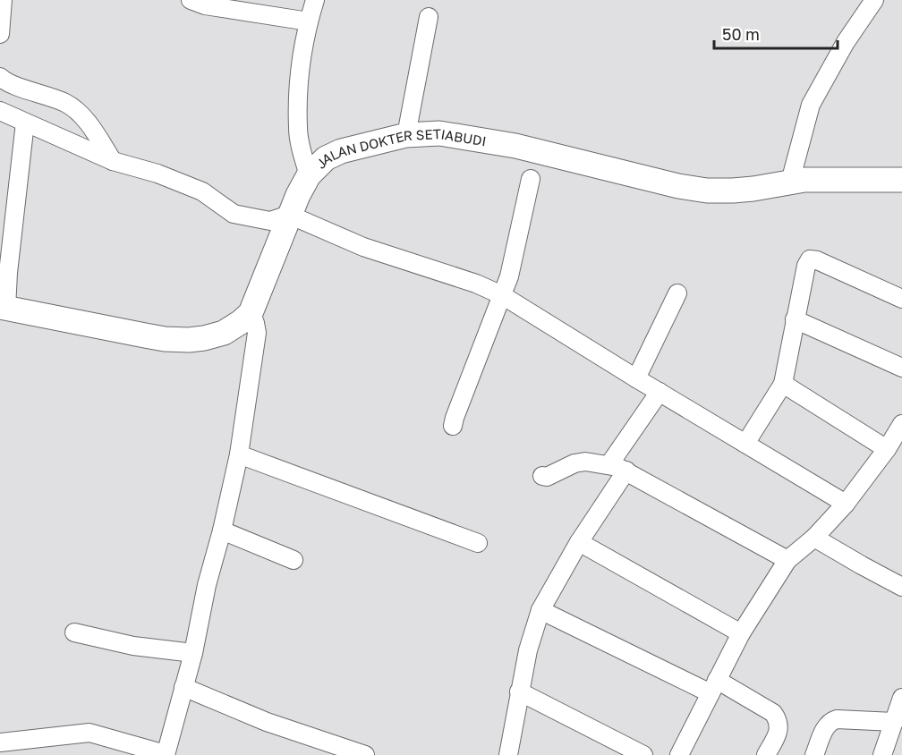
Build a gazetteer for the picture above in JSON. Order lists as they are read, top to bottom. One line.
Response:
{"streets":{"main road":["JALAN DOKTER SETIABUDI"]},"scale_bar":"50 m"}
